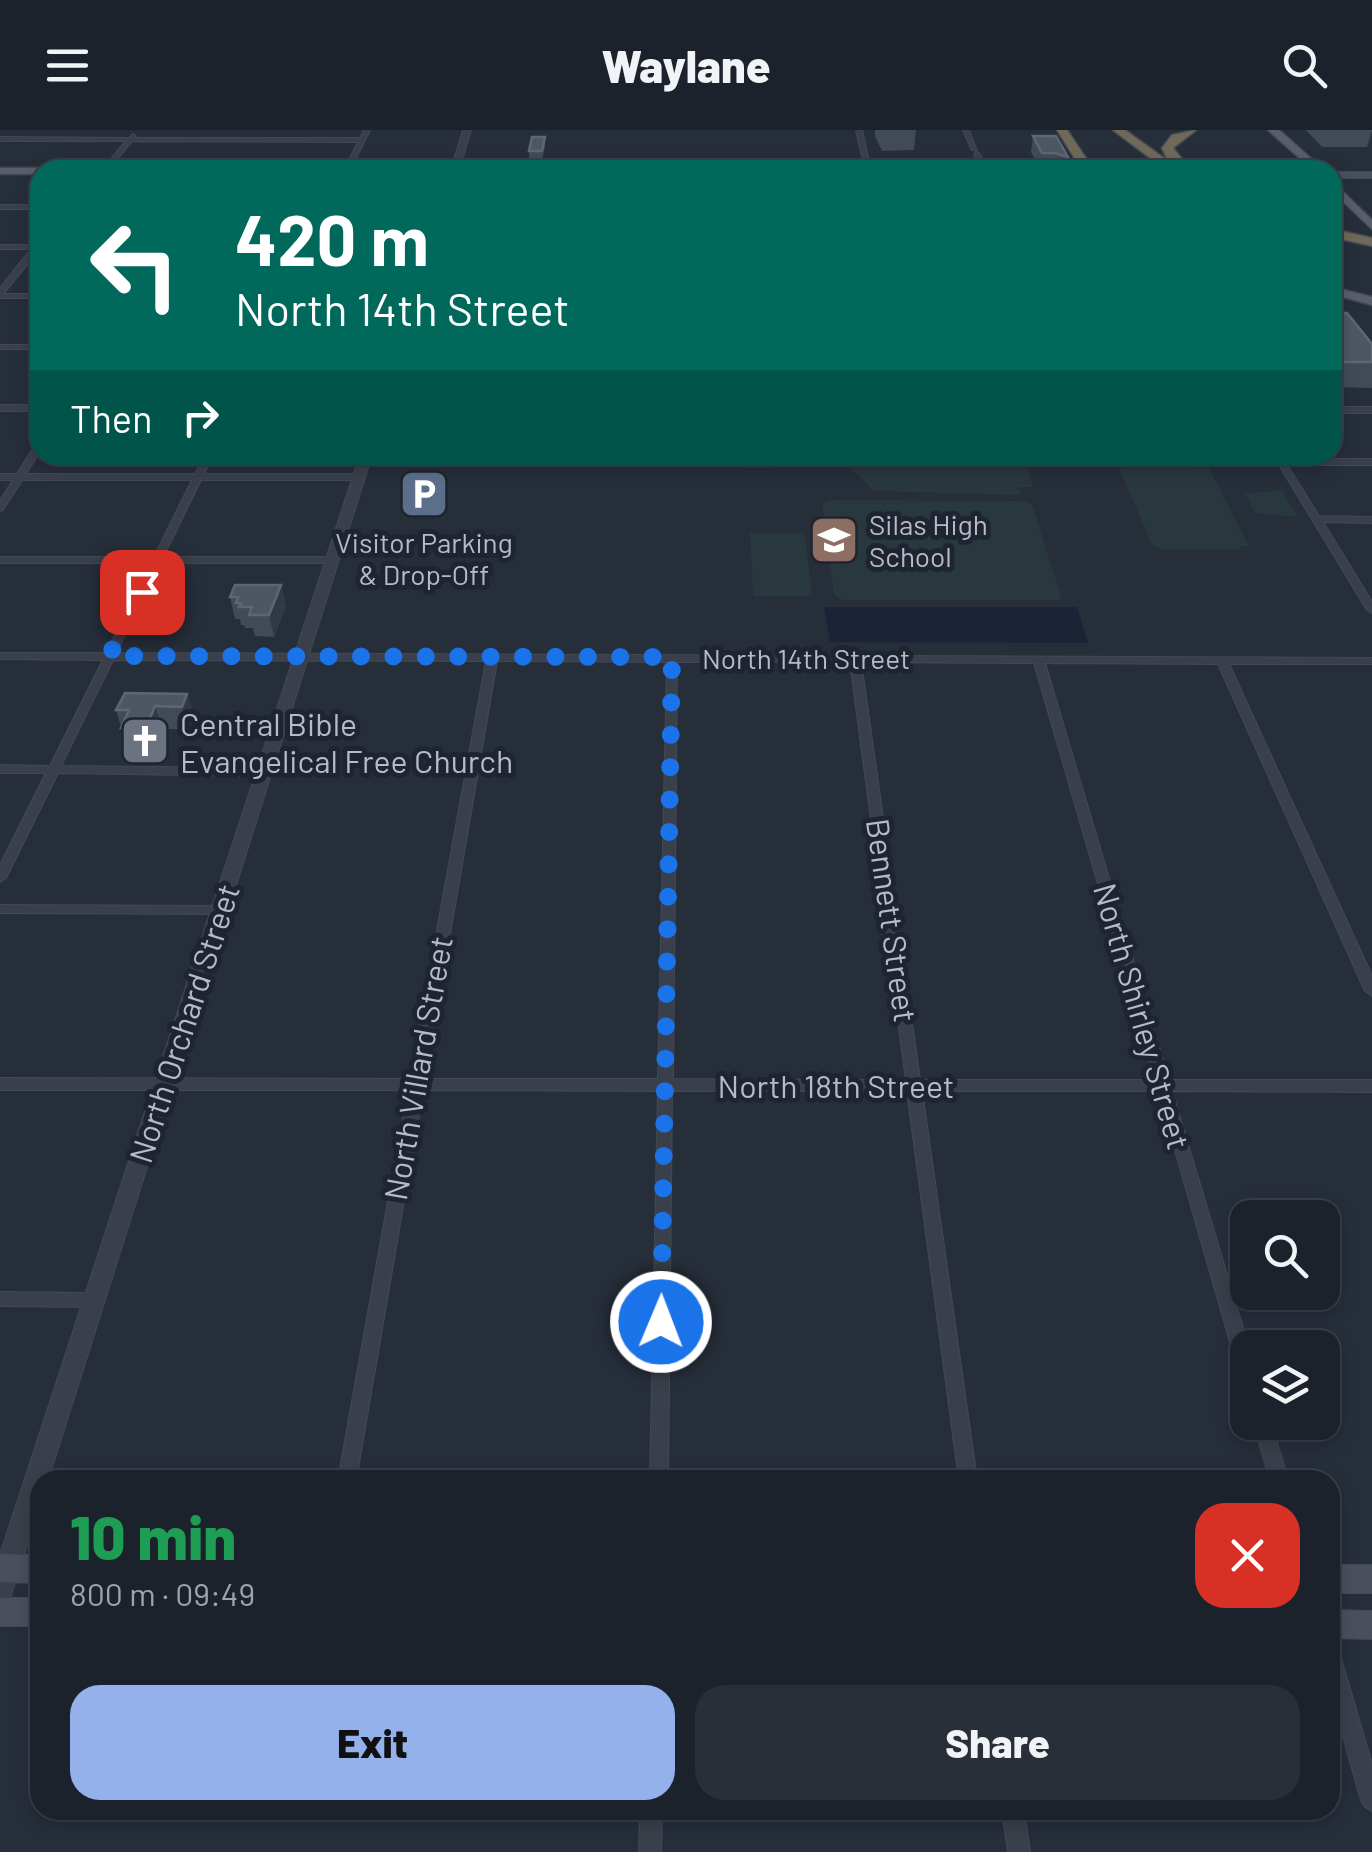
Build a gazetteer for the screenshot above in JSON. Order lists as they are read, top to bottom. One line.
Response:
{"streets":{"street":["North 14th Street","Bennett Street","North Shirley Street","North Orchard Street","North Villard Street","North 18th Street"]},"crossings":[["North 14th Street","Bennett Street"],["North 14th Street","North Shirley Street"],["North 14th Street","North Orchard Street"],["North 14th Street","North Villard Street"],["Bennett Street","North 18th Street"],["North Shirley Street","North 18th Street"],["North Orchard Street","North 18th Street"],["North Villard Street","North 18th Street"]],"places":{"parking":["Visitor Parking & Drop-Off"],"school or university":["Silas High School"],"church":["Central Bible Evangelical Free Church"]},"page":{"header":"Waylane","turn":["420 m","North 14th Street"],"then":"Then","heading":["10 min","800 m · 09:49"],"buttons":["Exit","Share"]}}
